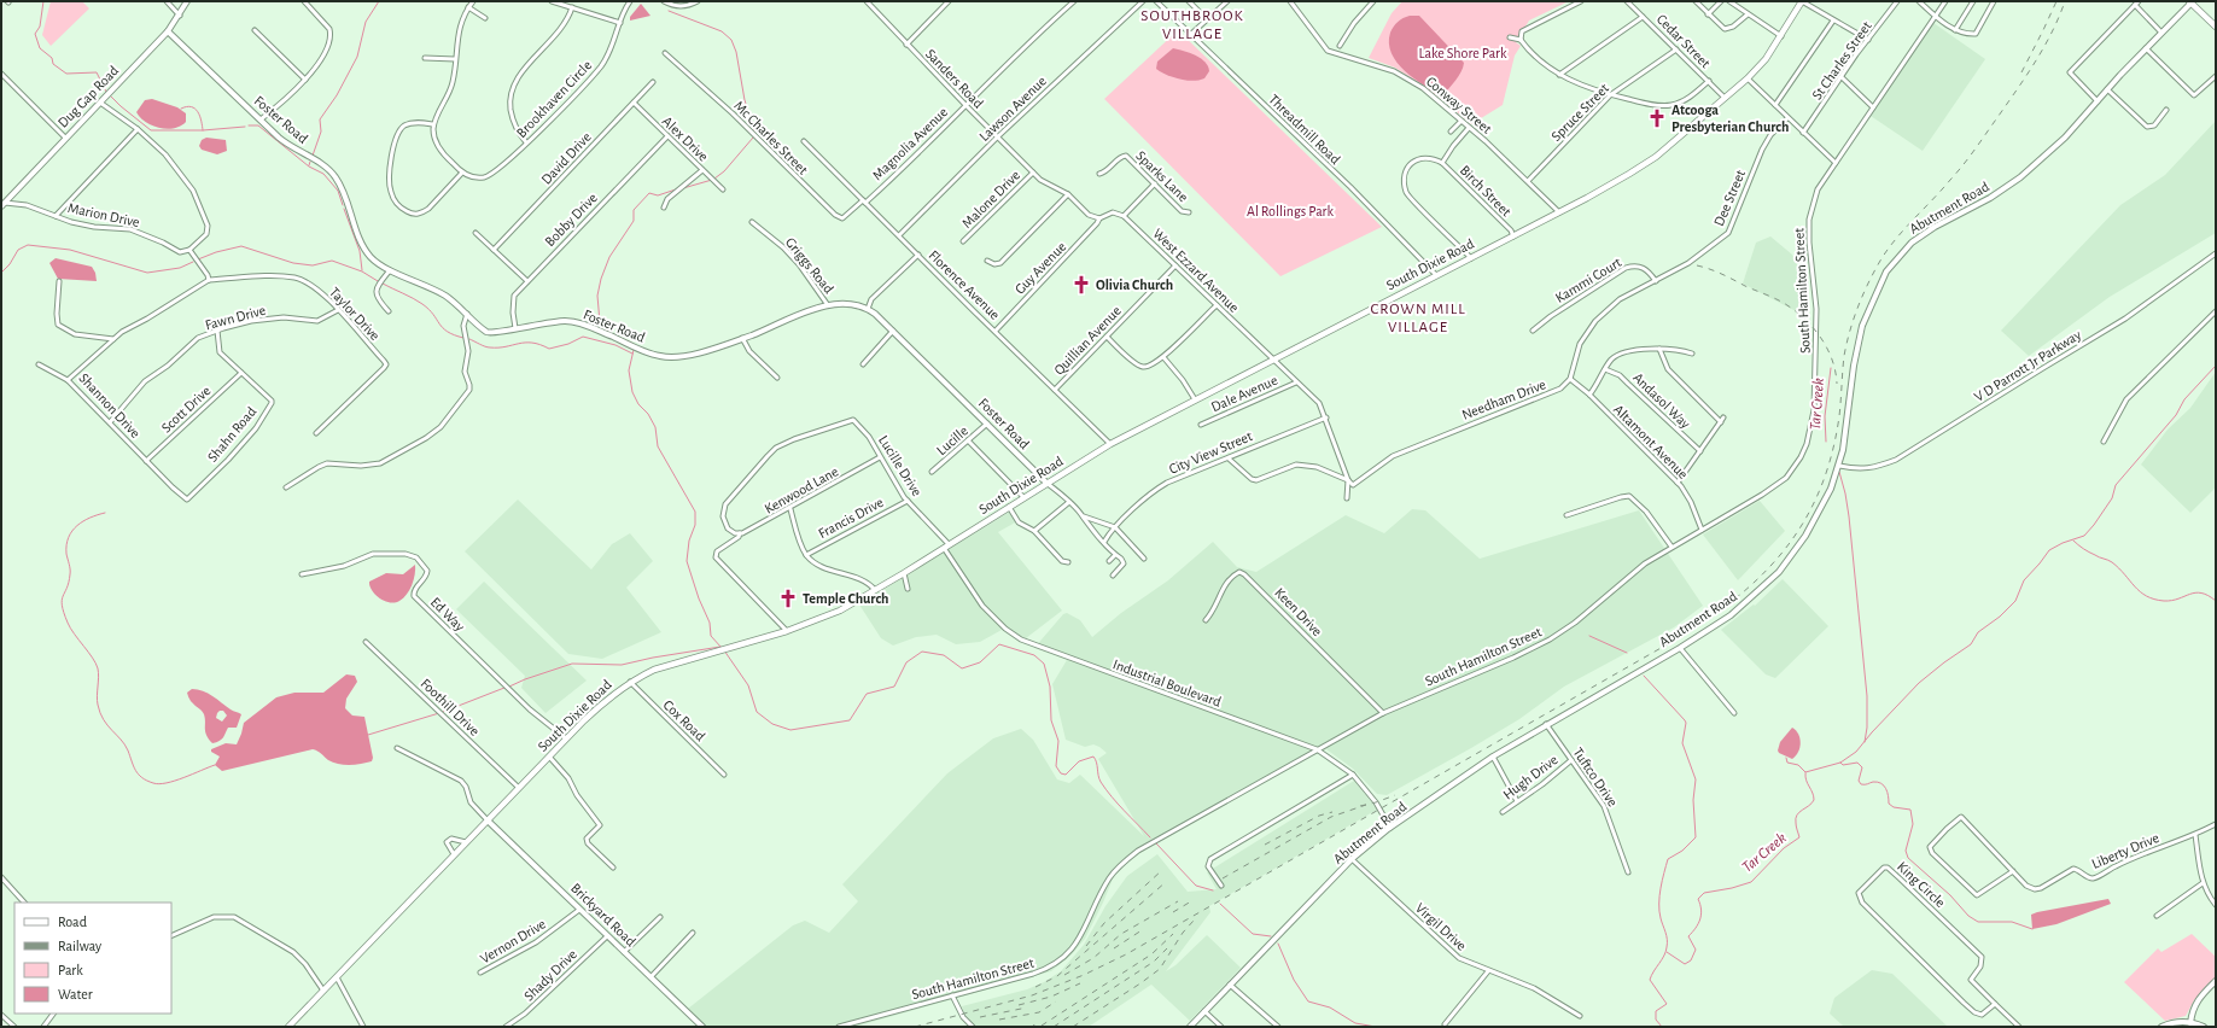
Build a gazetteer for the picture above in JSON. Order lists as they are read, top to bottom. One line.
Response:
{"streets":{"main road":["South Dixie Road"],"street":["Cedar Street","St Charles Street","Sanders Road","Dug Gap Road","Brookhaven Circle","Conway Street","Lawson Avenue","Spruce Street","Foster Road","Threadmill Road","Mc Charles Street","Alex Drive","Magnolia Avenue","David Drive","Sparks Lane","Birch Street","Dee Street","Malone Drive","Abutment Road","Marion Drive","Bobby Drive","Griggs Road","Guy Avenue","West Ezzard Avenue","Kammi Court","Florence Avenue","South Hamilton Street","Taylor Drive","Fawn Drive","Quillian Avenue","V D Parrott Jr Parkway","Dale Avenue","Needham Drive","Andasol Way","Shannon Drive","Scott Drive","Shahn Road","Lucille","Altamont Avenue","City View Street","Lucille Drive","Kenwood Lane","Francis Drive","Keen Drive","Ed Way","Industrial Boulevard","Foothill Drive","Cox Road","Hugh Drive","Tuftco Drive","Liberty Drive","King Circle","Brickyard Road","Virgil Drive","Vernon Drive","Shady Drive"]},"crossings":[["Cedar Street","Spruce Street"],["Cedar Street","South Dixie Road"],["Sanders Road","Lawson Avenue"],["Sanders Road","Magnolia Avenue"],["Sanders Road","Malone Drive"],["Sanders Road","Guy Avenue"],["Dug Gap Road","Foster Road"],["Dug Gap Road","Marion Drive"],["Conway Street","Spruce Street"],["Conway Street","South Dixie Road"],["Lawson Avenue","Florence Avenue"],["Foster Road","Bobby Drive"],["Foster Road","South Dixie Road"],["Foster Road","Griggs Road"],["Foster Road","Lucille"],["Threadmill Road","South Dixie Road"],["Mc Charles Street","Magnolia Avenue"],["Mc Charles Street","Florence Avenue"],["Alex Drive","David Drive"],["Alex Drive","Bobby Drive"],["Magnolia Avenue","Florence Avenue"],["Birch Street","South Dixie Road"],["Dee Street","Kammi Court"],["Abutment Road","V D Parrott Jr Parkway"],["Abutment Road","Industrial Boulevard"],["Abutment Road","Tuftco Drive"],["Abutment Road","Virgil Drive"],["South Dixie Road","West Ezzard Avenue"],["South Dixie Road","Florence Avenue"],["South Dixie Road","Lucille Drive"],["South Dixie Road","Kenwood Lane"],["South Dixie Road","Ed Way"],["South Dixie Road","Industrial Boulevard"],["South Dixie Road","Foothill Drive"],["South Dixie Road","Cox Road"],["South Dixie Road","Brickyard Road"],["Guy Avenue","Florence Avenue"],["West Ezzard Avenue","Quillian Avenue"],["West Ezzard Avenue","Dale Avenue"],["West Ezzard Avenue","Needham Drive"],["West Ezzard Avenue","City View Street"],["Florence Avenue","Quillian Avenue"],["South Hamilton Street","Altamont Avenue"],["South Hamilton Street","Keen Drive"],["South Hamilton Street","Industrial Boulevard"],["Taylor Drive","Fawn Drive"],["Taylor Drive","Shannon Drive"],["Fawn Drive","Shannon Drive"],["Needham Drive","Altamont Avenue"],["Shannon Drive","Scott Drive"],["Shannon Drive","Shahn Road"],["Scott Drive","Shahn Road"],["Lucille Drive","Kenwood Lane"],["Lucille Drive","Francis Drive"],["Hugh Drive","Tuftco Drive"],["Brickyard Road","Vernon Drive"],["Brickyard Road","Shady Drive"]],"districts":["SOUTHBROOK VILLAGE","CROWN MILL VILLAGE"],"water":["Tar Creek"],"parks":["Lake Shore Park","Al Rollings Park"],"places":{"church":["Atcooga Presbyterian Church","Olivia Church","Temple Church"]},"legend":["Road","Railway","Park","Water"]}
